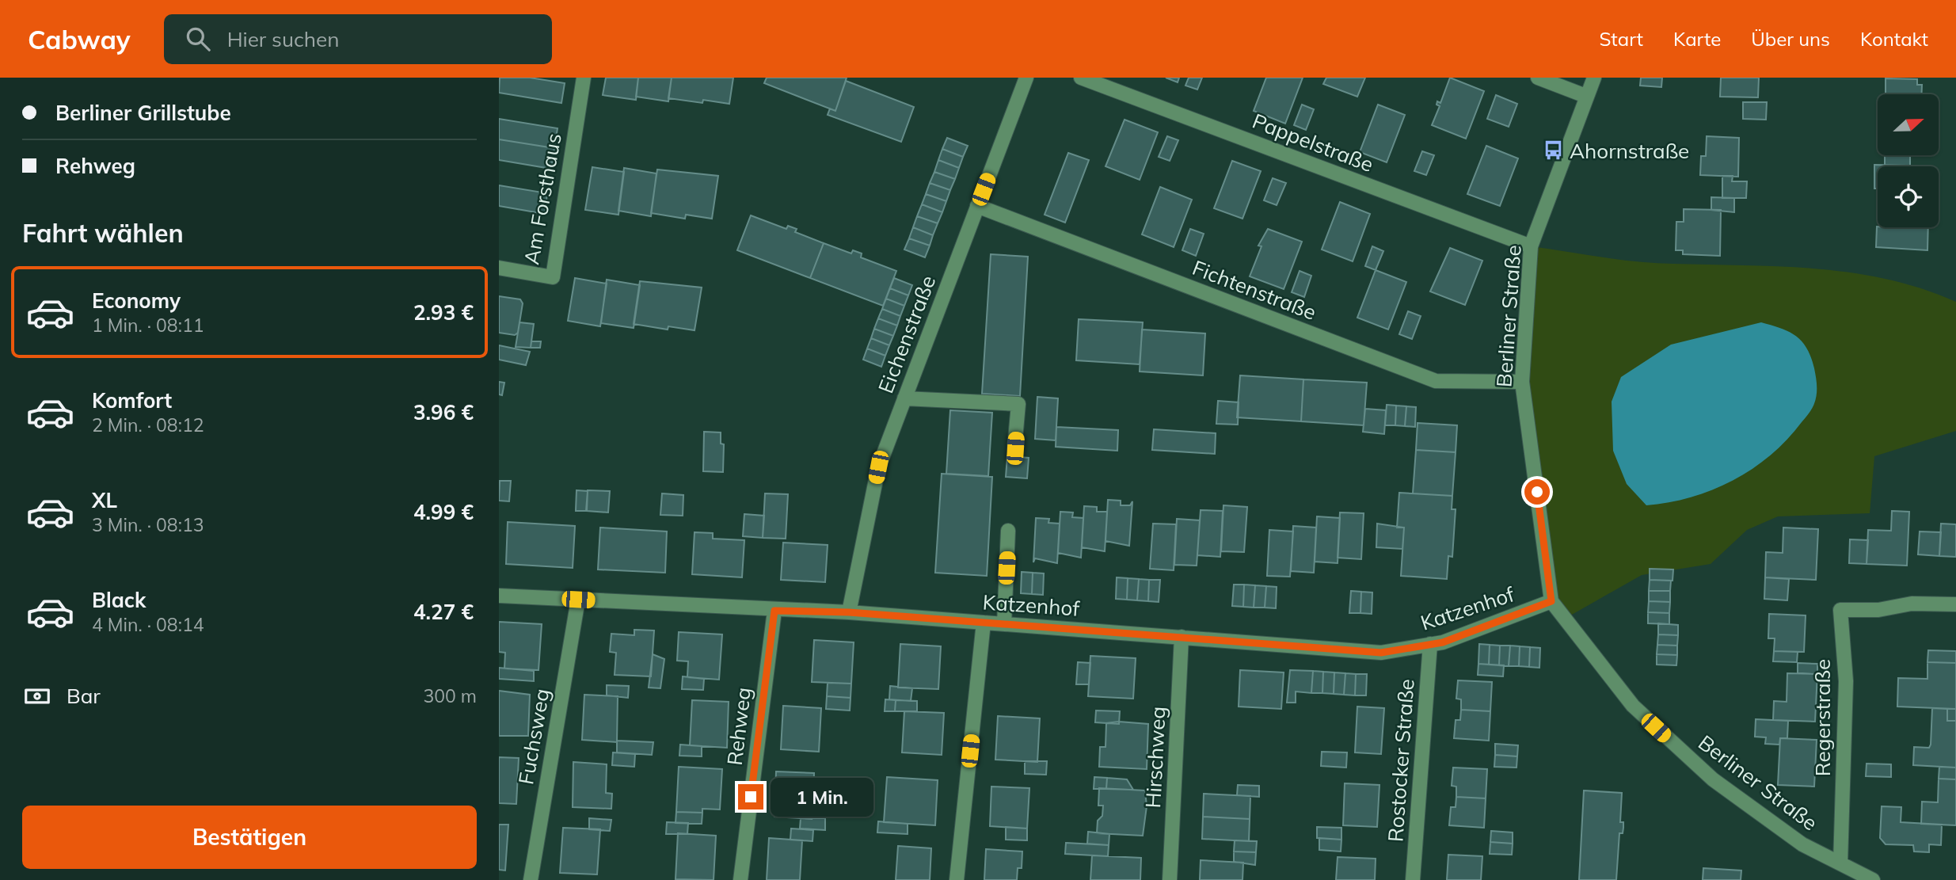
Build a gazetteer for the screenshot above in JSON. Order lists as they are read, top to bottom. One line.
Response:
{"streets":{"street":["Pappelstraße","Am Forsthaus","Fichtenstraße","Berliner Straße","Eichenstraße","Katzenhof","Regerstraße","Rehweg","Fuchsweg","Hirschweg","Rostocker Straße"]},"crossings":[["Pappelstraße","Berliner Straße"],["Fichtenstraße","Berliner Straße"],["Fichtenstraße","Eichenstraße"],["Berliner Straße","Katzenhof"],["Berliner Straße","Regerstraße"],["Eichenstraße","Katzenhof"],["Katzenhof","Rehweg"],["Katzenhof","Fuchsweg"],["Katzenhof","Hirschweg"],["Katzenhof","Rostocker Straße"]],"places":{"bus stop":["Ahornstraße"]},"north":"right","page":{"header":"Cabway","search":"Hier suchen","nav":["Start","Karte","Über uns","Kontakt"],"banner":["Berliner Grillstube","Rehweg"],"heading":"Fahrt wählen","list":[{"name":"Economy","note":"1 Min. · 08:11","value":"2.93 €"},{"name":"Komfort","note":"2 Min. · 08:12","value":"3.96 €"},{"name":"XL","note":"3 Min. · 08:13","value":"4.99 €"},{"name":"Black","note":"4 Min. · 08:14","value":"4.27 €"}],"pay":["Bar","300 m"],"bubble":"1 Min.","buttons":"Bestätigen"}}
